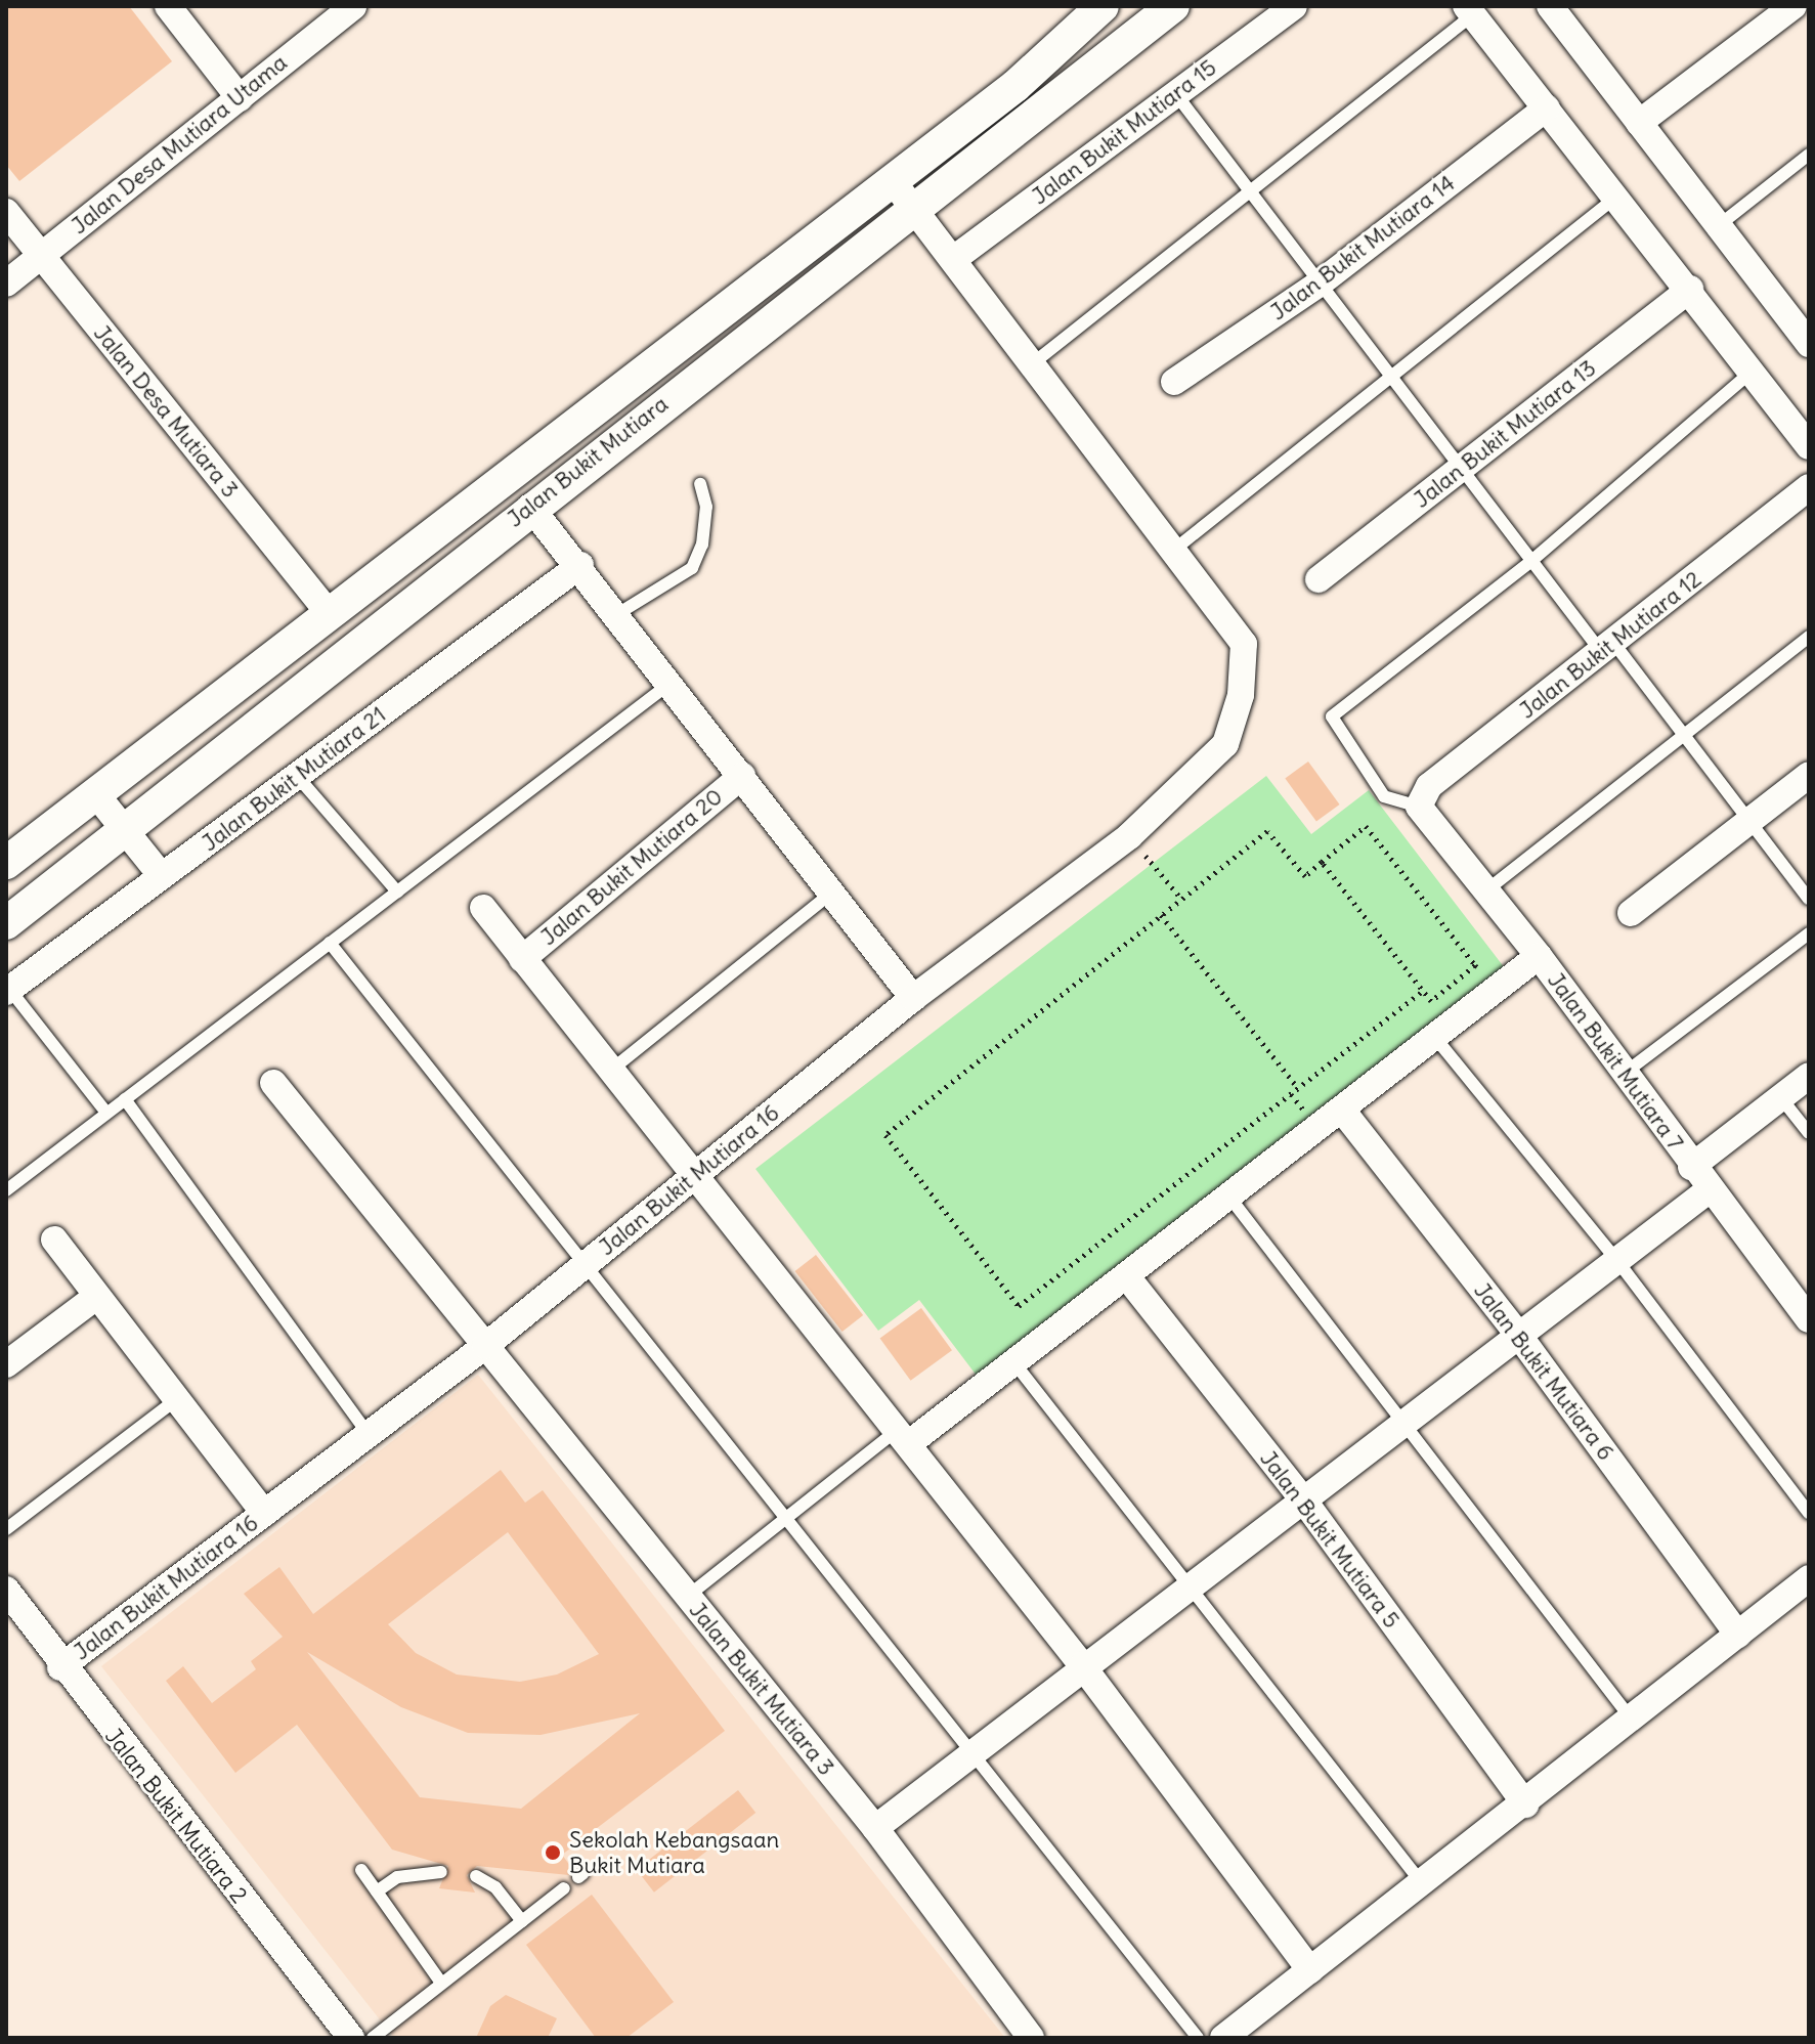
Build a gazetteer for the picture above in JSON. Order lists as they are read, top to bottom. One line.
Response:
{"streets":{"street":["Jalan Bukit Mutiara 15","Jalan Desa Mutiara Utama","Jalan Bukit Mutiara 14","Jalan Desa Mutiara 3","Jalan Bukit Mutiara 13","Jalan Bukit Mutiara","Jalan Bukit Mutiara 12","Jalan Bukit Mutiara 21","Jalan Bukit Mutiara 20","Jalan Bukit Mutiara 7","Jalan Bukit Mutiara 16","Jalan Bukit Mutiara 6","Jalan Bukit Mutiara 5","Jalan Bukit Mutiara 3","Jalan Bukit Mutiara 2"]},"crossings":[["Jalan Desa Mutiara Utama","Jalan Desa Mutiara 3"],["Jalan Desa Mutiara 3","Jalan Bukit Mutiara"],["Jalan Bukit Mutiara 12","Jalan Bukit Mutiara 7"],["Jalan Bukit Mutiara 16","Jalan Bukit Mutiara 3"],["Jalan Bukit Mutiara 16","Jalan Bukit Mutiara 2"]],"places":["Sekolah Kebangsaan Bukit Mutiara"]}
